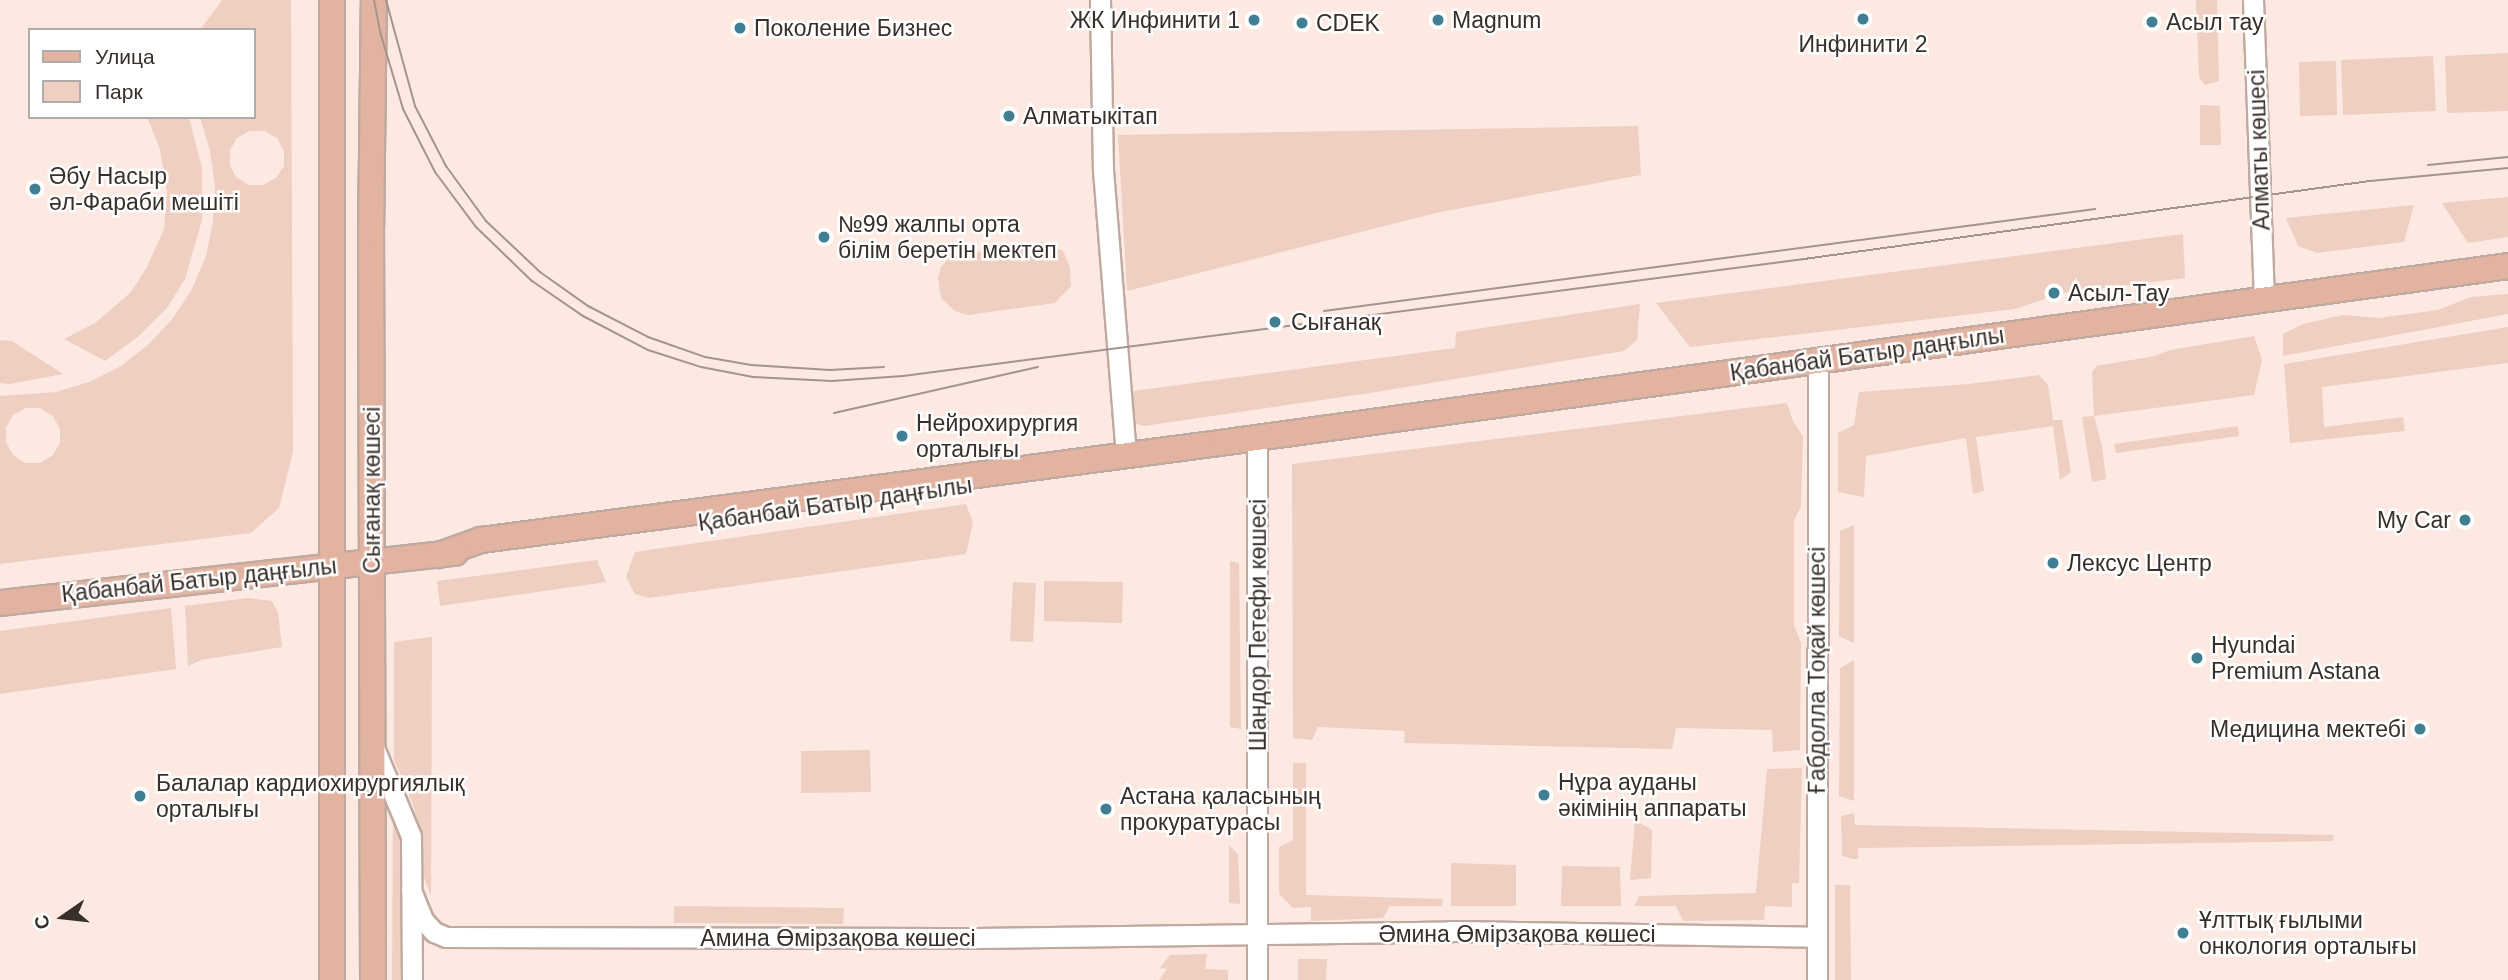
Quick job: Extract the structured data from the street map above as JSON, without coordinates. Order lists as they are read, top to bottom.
{
  "streets": {
    "main road": ["Қабанбай Батыр даңғылы", "Сығанақ көшесі"],
    "street": [
      "Алматы көшесі",
      "Шандор Петефи көшесі",
      "Ғабдолла Тоқай көшесі",
      "Әмина Өмірзақова көшесі",
      "Амина Өмірзақова көшесі"
    ]
  },
  "crossings": [
    ["Алматы көшесі", "Қабанбай Батыр даңғылы"],
    ["Қабанбай Батыр даңғылы", "Сығанақ көшесі"],
    ["Қабанбай Батыр даңғылы", "Шандор Петефи көшесі"],
    ["Қабанбай Батыр даңғылы", "Ғабдолла Тоқай көшесі"],
    ["Шандор Петефи көшесі", "Әмина Өмірзақова көшесі"],
    ["Ғабдолла Тоқай көшесі", "Әмина Өмірзақова көшесі"],
    ["Әмина Өмірзақова көшесі", "Амина Өмірзақова көшесі"]
  ],
  "places": [
    "Инфинити 2",
    "ЖК Инфинити 1",
    "Magnum",
    "Асыл тау",
    "CDEK",
    "Поколение Бизнес",
    "Алматыкітап",
    "Әбу Насыр әл-Фараби мешіті",
    "№99 жалпы орта білім беретін мектеп",
    "Асыл-Тау",
    "Сығанақ",
    "Нейрохирургия орталығы",
    "My Car",
    "Лексус Центр",
    "Hyundai Premium Astana",
    "Медицина мектебі",
    "Нұра ауданы әкімінің аппараты",
    "Балалар кардиохирургиялық орталығы",
    "Астана қаласының прокуратурасы",
    "Ұлттық ғылыми онкология орталығы"
  ],
  "legend": ["Улица", "Парк"],
  "north": "left"
}
